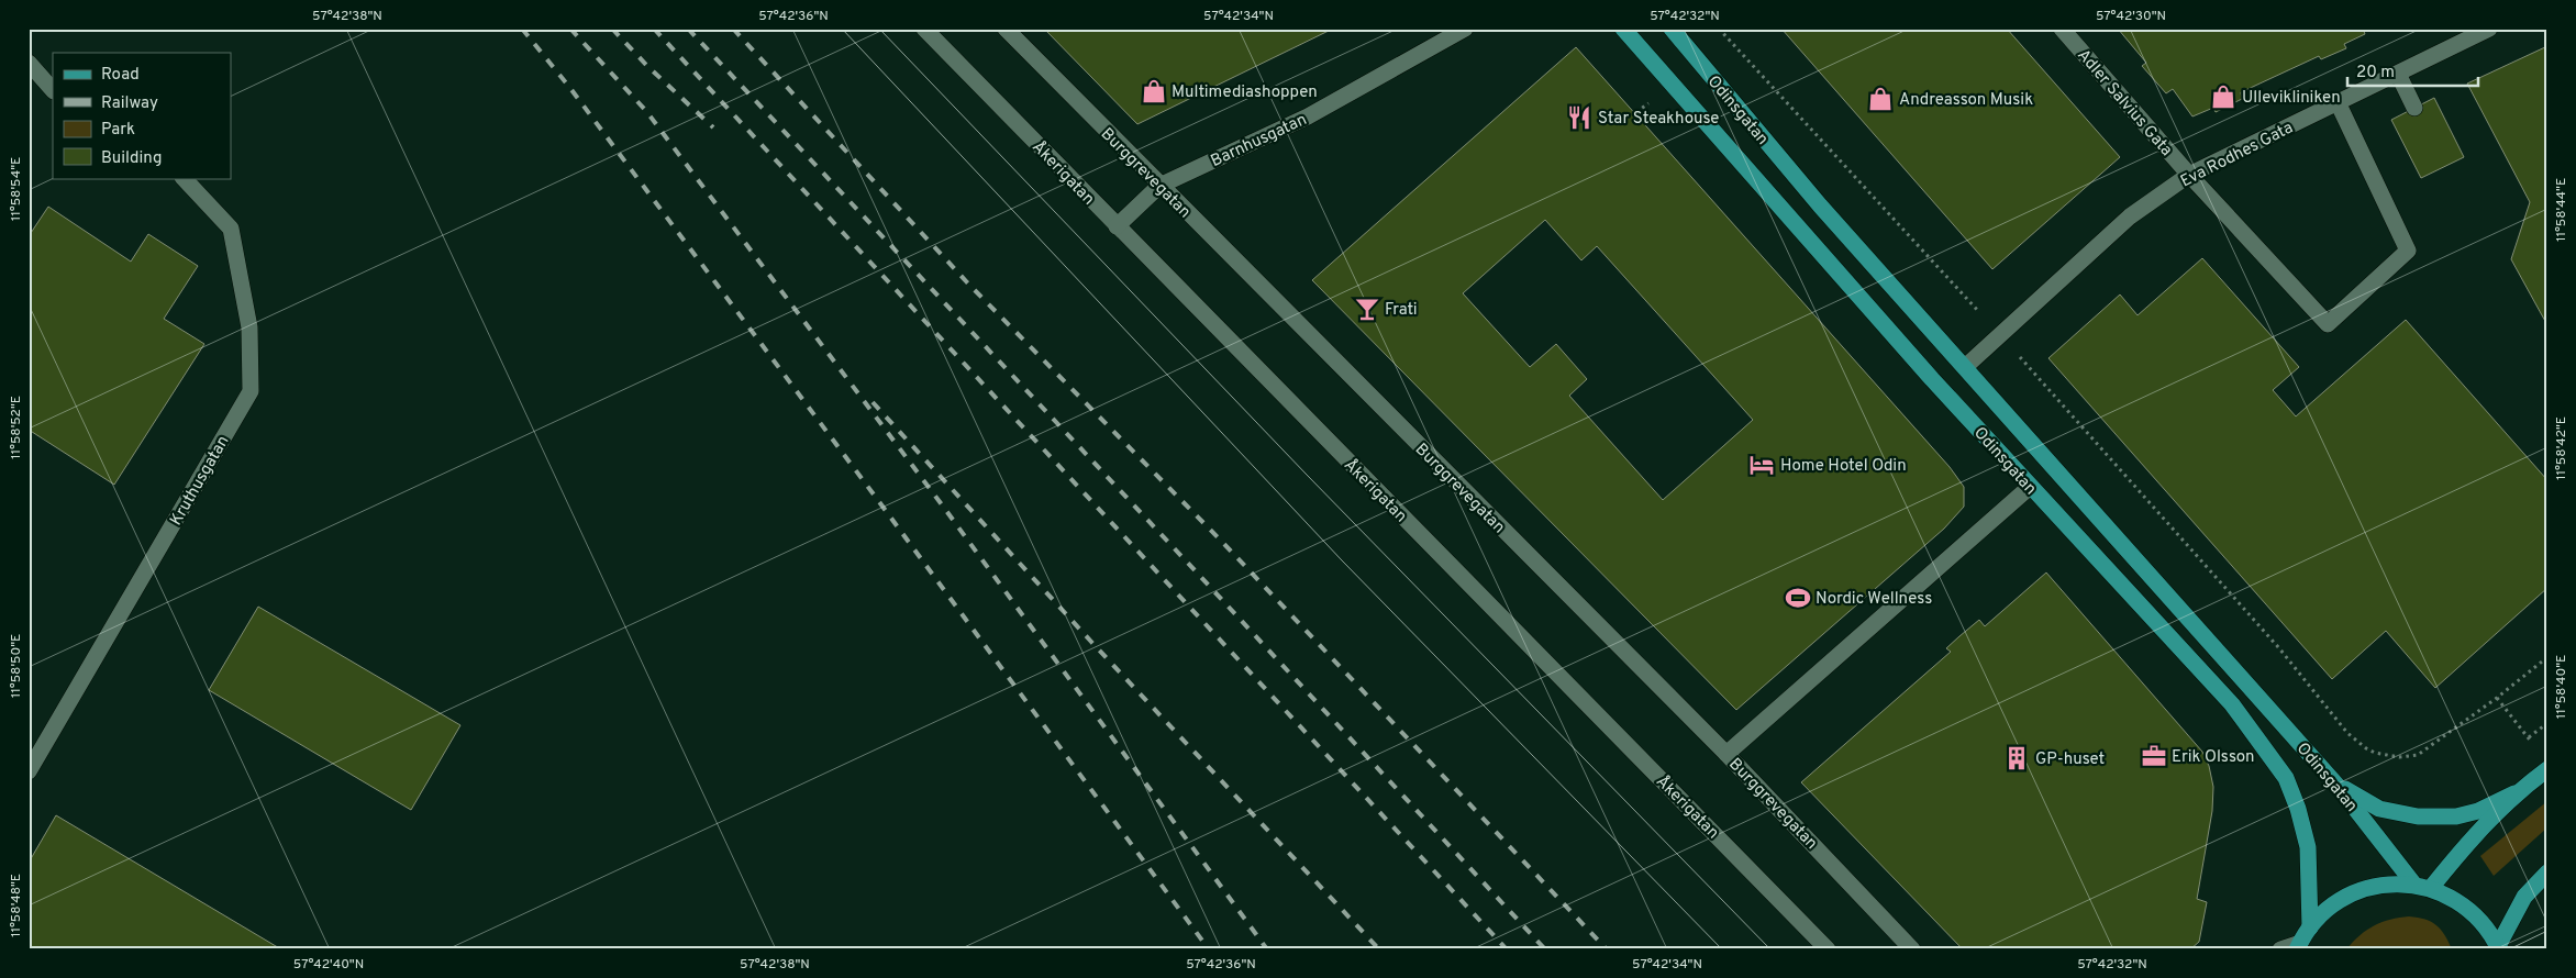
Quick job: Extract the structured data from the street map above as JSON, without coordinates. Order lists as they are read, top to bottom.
{
  "streets": {
    "main road": ["Odinsgatan"],
    "street": [
      "Adler Salvius Gata",
      "Barnhusgatan",
      "Eva Rodhes Gata",
      "Åkerigatan",
      "Burggrevegatan",
      "Kruthusgatan"
    ]
  },
  "crossings": [
    ["Adler Salvius Gata", "Eva Rodhes Gata"],
    ["Odinsgatan", "Eva Rodhes Gata"],
    ["Barnhusgatan", "Åkerigatan"],
    ["Barnhusgatan", "Burggrevegatan"]
  ],
  "places": {
    "shop": ["Multimediashoppen", "Ullevikliniken", "Andreasson Musik"],
    "restaurant": ["Star Steakhouse"],
    "bar": ["Frati"],
    "hotel": ["Home Hotel Odin"],
    "sports": ["Nordic Wellness"],
    "office": ["Erik Olsson"],
    "building": ["GP-huset"]
  },
  "legend": [
    "Road",
    "Railway",
    "Park",
    "Building"
  ],
  "scale_bar": "20 m",
  "coordinates": [
    "57°42'38\"N",
    "57°42'36\"N",
    "57°42'34\"N",
    "57°42'32\"N",
    "57°42'30\"N",
    "11°58'54\"E",
    "11°58'44\"E",
    "11°58'52\"E",
    "11°58'42\"E",
    "11°58'50\"E",
    "11°58'40\"E",
    "11°58'48\"E",
    "57°42'40\"N"
  ]
}
